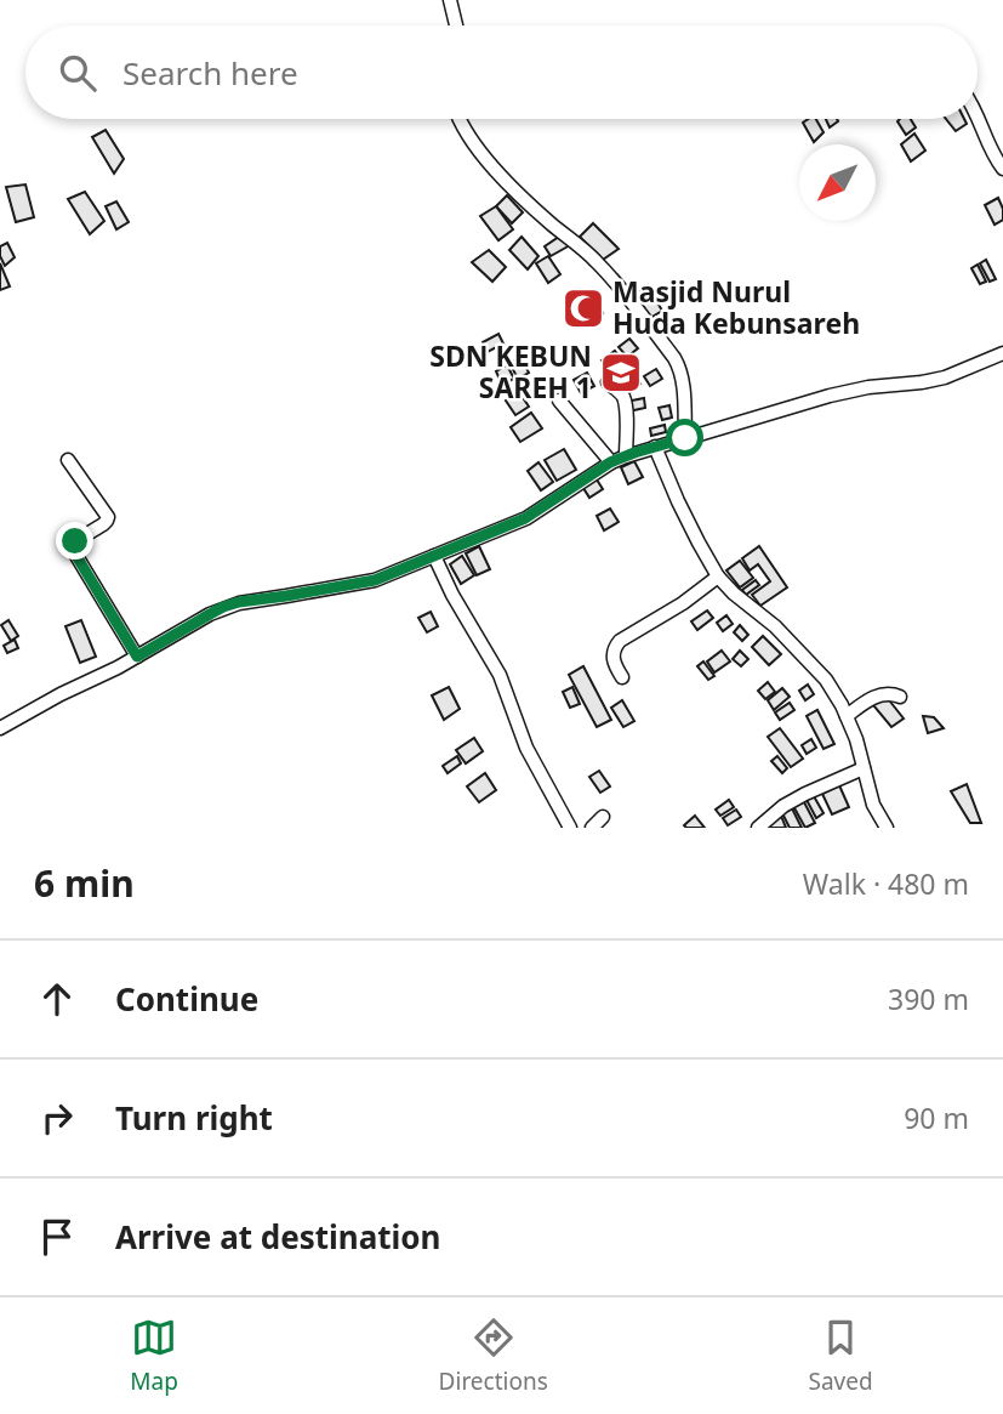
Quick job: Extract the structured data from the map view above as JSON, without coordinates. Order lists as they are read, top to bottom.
{
  "places": {
    "mosque": ["Masjid Nurul Huda Kebunsareh"],
    "school or university": ["SDN KEBUN SAREH 1"]
  },
  "north": "bottom left",
  "page": {
    "search": "Search here",
    "heading": ["6 min", "Walk · 480 m"],
    "list": [
      ["Continue", "390 m"],
      ["Turn right", "90 m"],
      "Arrive at destination"
    ],
    "nav": ["Map", "Directions", "Saved"]
  }
}
